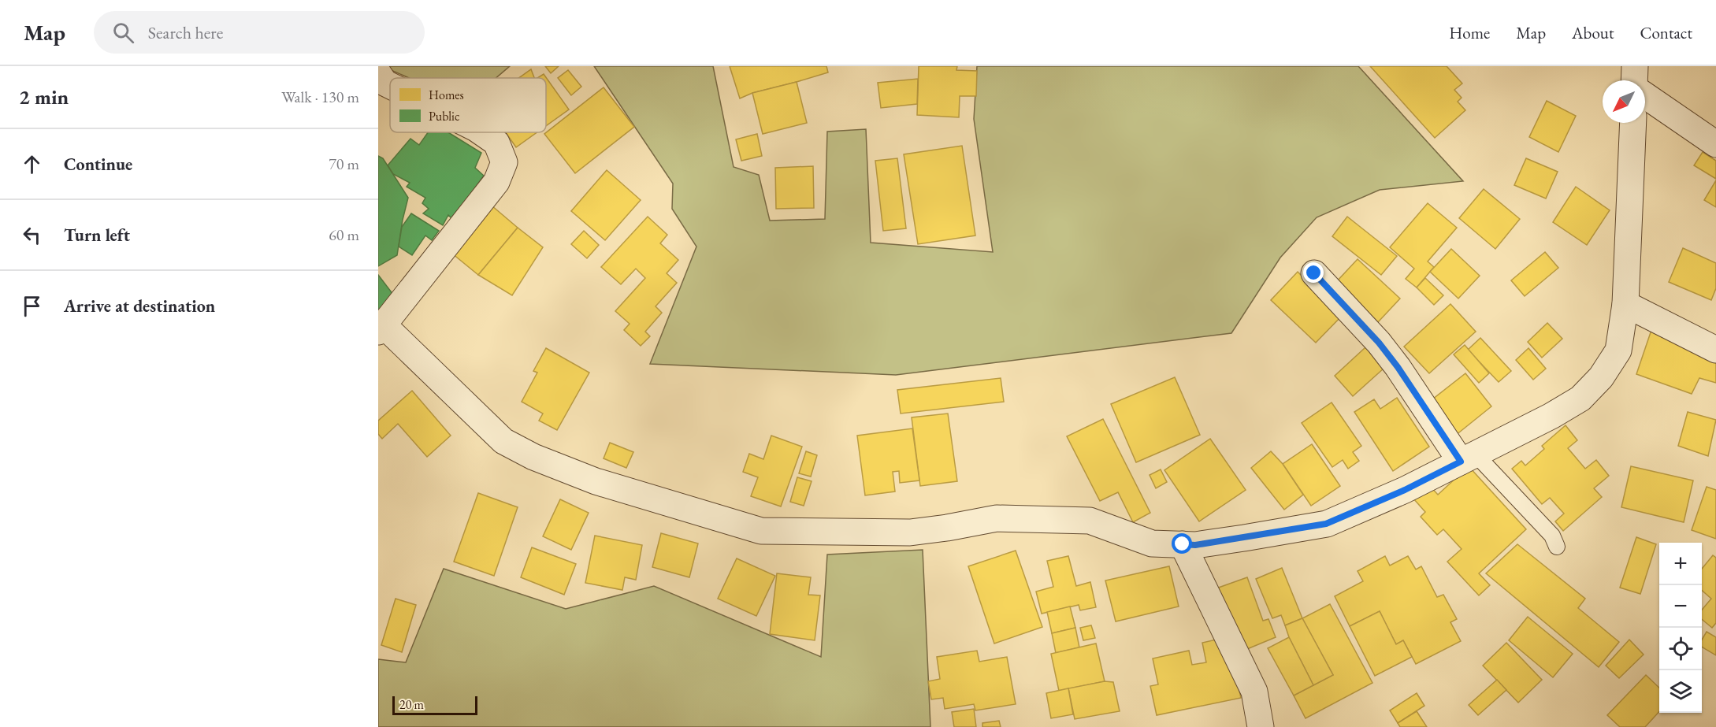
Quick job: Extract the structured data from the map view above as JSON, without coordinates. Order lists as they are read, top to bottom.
{
  "legend": ["Homes", "Public"],
  "scale_bar": "20 m",
  "north": "bottom left",
  "page": {
    "header": "Map",
    "search": "Search here",
    "nav": [
      "Home",
      "Map",
      "About",
      "Contact"
    ],
    "heading": ["2 min", "Walk · 130 m"],
    "list": [
      ["Continue", "70 m"],
      ["Turn left", "60 m"],
      "Arrive at destination"
    ],
    "map_buttons": ["+", "−"],
    "scale": "20 m"
  }
}
